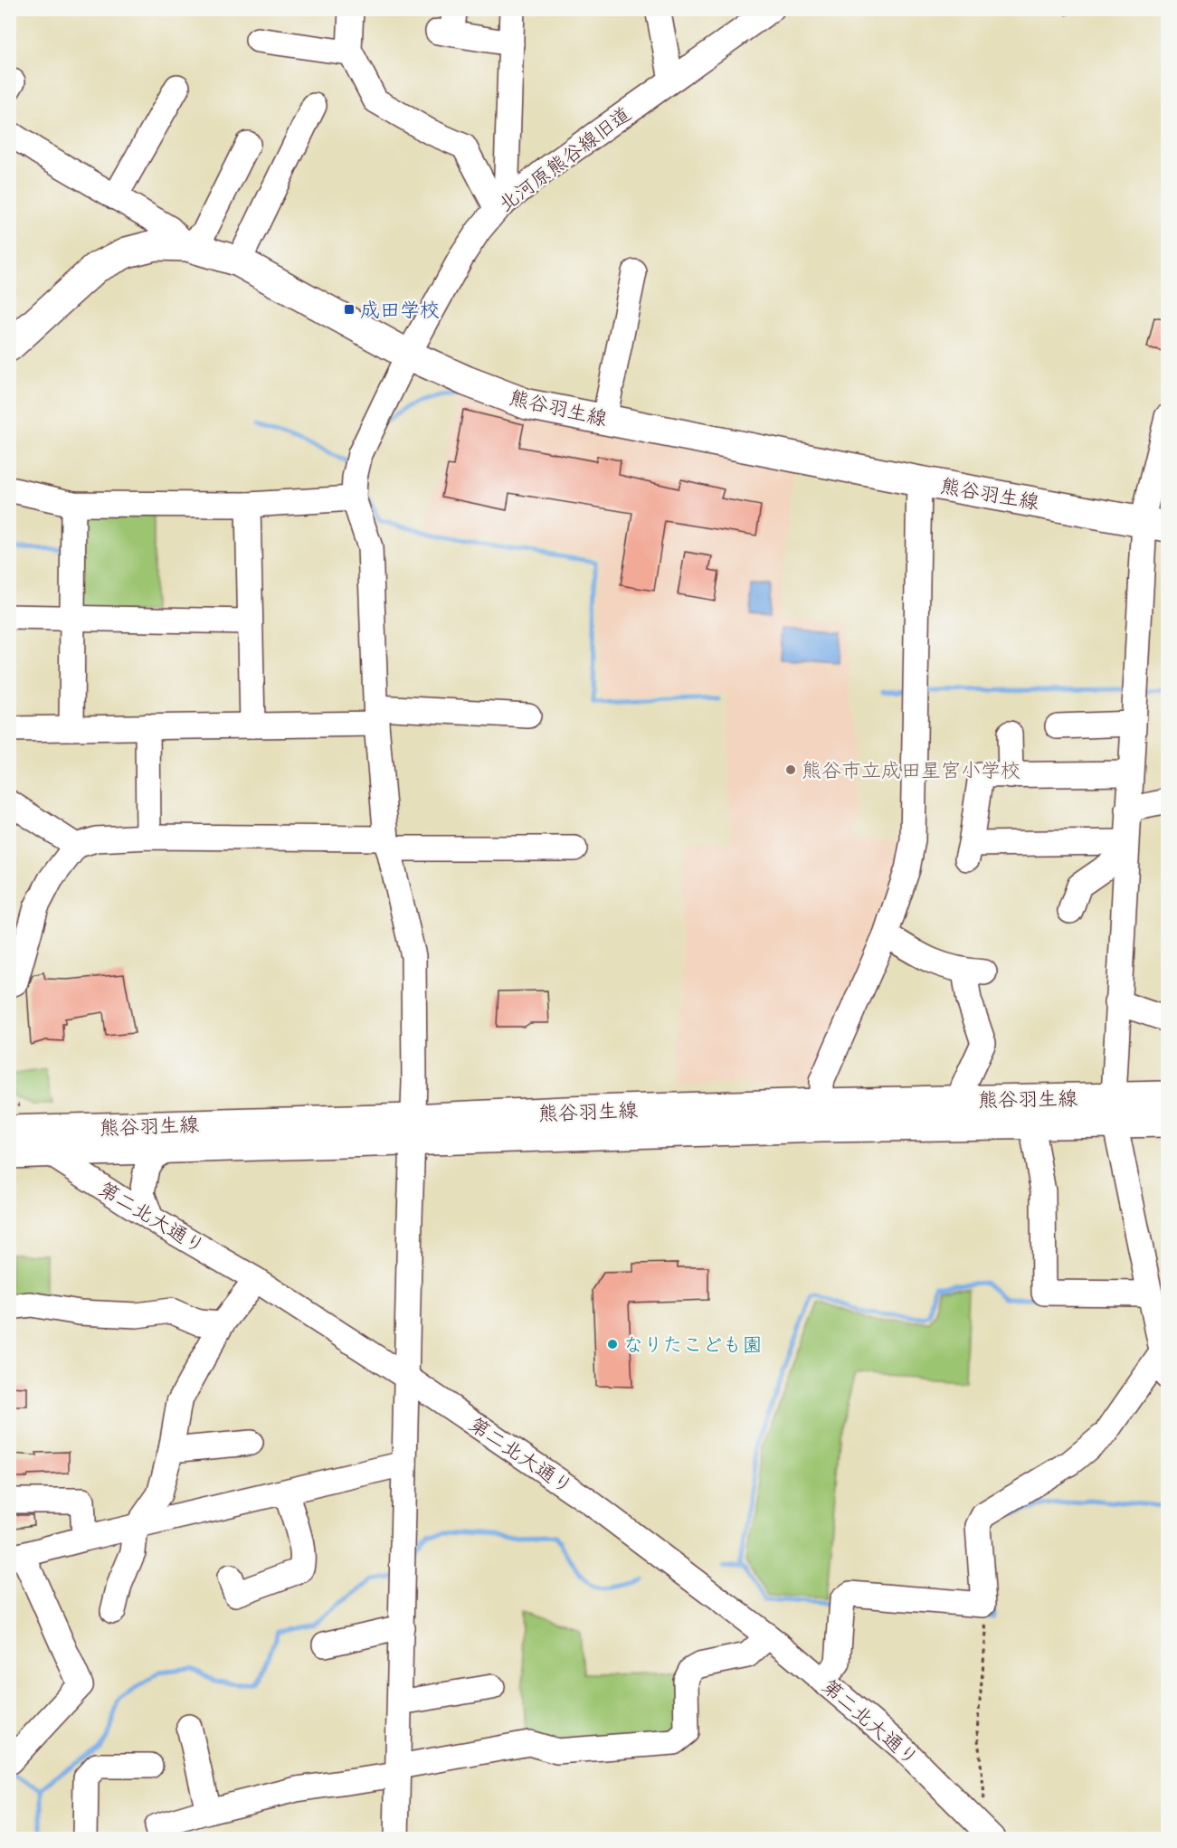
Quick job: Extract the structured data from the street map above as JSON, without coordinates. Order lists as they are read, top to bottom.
{
  "streets": {
    "main road": ["熊谷羽生線"],
    "street": ["北河原熊谷線旧道", "第二北大通り"]
  },
  "crossings": [
    ["北河原熊谷線旧道", "熊谷羽生線"],
    ["熊谷羽生線", "第二北大通り"]
  ],
  "places": {
    "transit": ["成田学校"],
    "other": ["熊谷市立成田星宮小学校", "なりたこども園"]
  }
}
